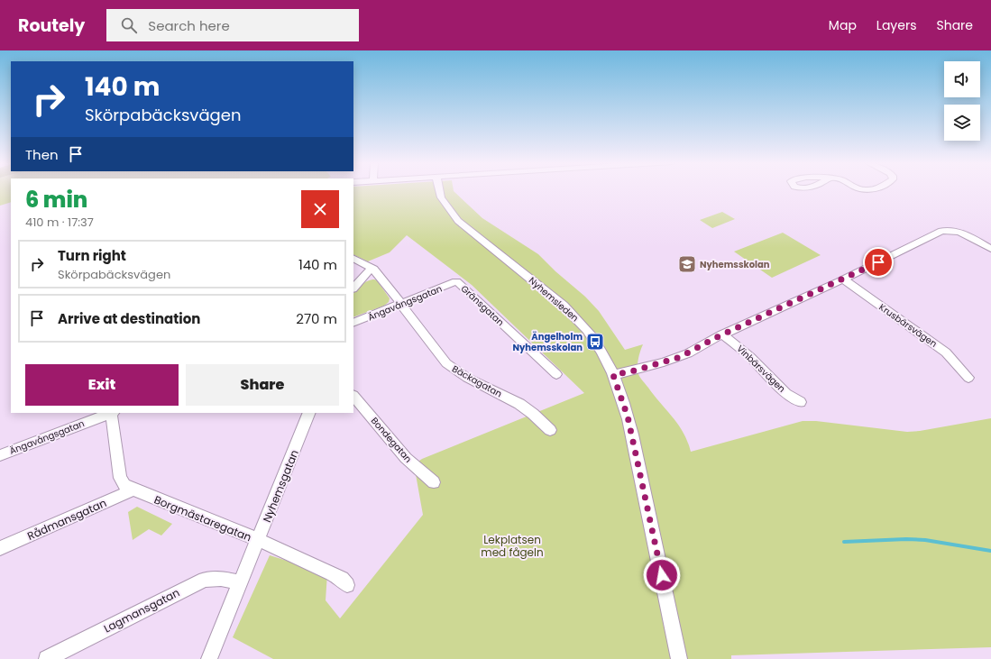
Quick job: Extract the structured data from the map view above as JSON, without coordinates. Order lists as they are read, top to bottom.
{
  "streets": {
    "street": [
      "Nyhemsleden",
      "Ängavångsgatan",
      "Gränsgatan",
      "Krusbärsvägen",
      "Vinbärsvägen",
      "Bäckagatan",
      "Bondegatan",
      "Nyhemsgatan",
      "Borgmästaregatan",
      "Rådmansgatan",
      "Lagmansgatan"
    ]
  },
  "crossings": [
    ["Ängavångsgatan", "Gränsgatan"],
    ["Ängavångsgatan", "Bäckagatan"],
    ["Nyhemsgatan", "Borgmästaregatan"],
    ["Nyhemsgatan", "Lagmansgatan"],
    ["Borgmästaregatan", "Rådmansgatan"]
  ],
  "parks": ["Lekplatsen med fågeln"],
  "places": {
    "school or university": ["Nyhemsskolan"],
    "bus stop": ["Ängelholm Nyhemsskolan"]
  },
  "page": {
    "header": "Routely",
    "search": "Search here",
    "nav": ["Map", "Layers", "Share"],
    "turn": ["140 m", "Skörpabäcksvägen"],
    "then": "Then",
    "heading": ["6 min", "410 m · 17:37"],
    "list": [
      {
        "name": "Turn right",
        "note": "Skörpabäcksvägen",
        "value": "140 m"
      },
      {
        "name": "Arrive at destination",
        "value": "270 m"
      }
    ],
    "buttons": ["Exit", "Share"]
  }
}
